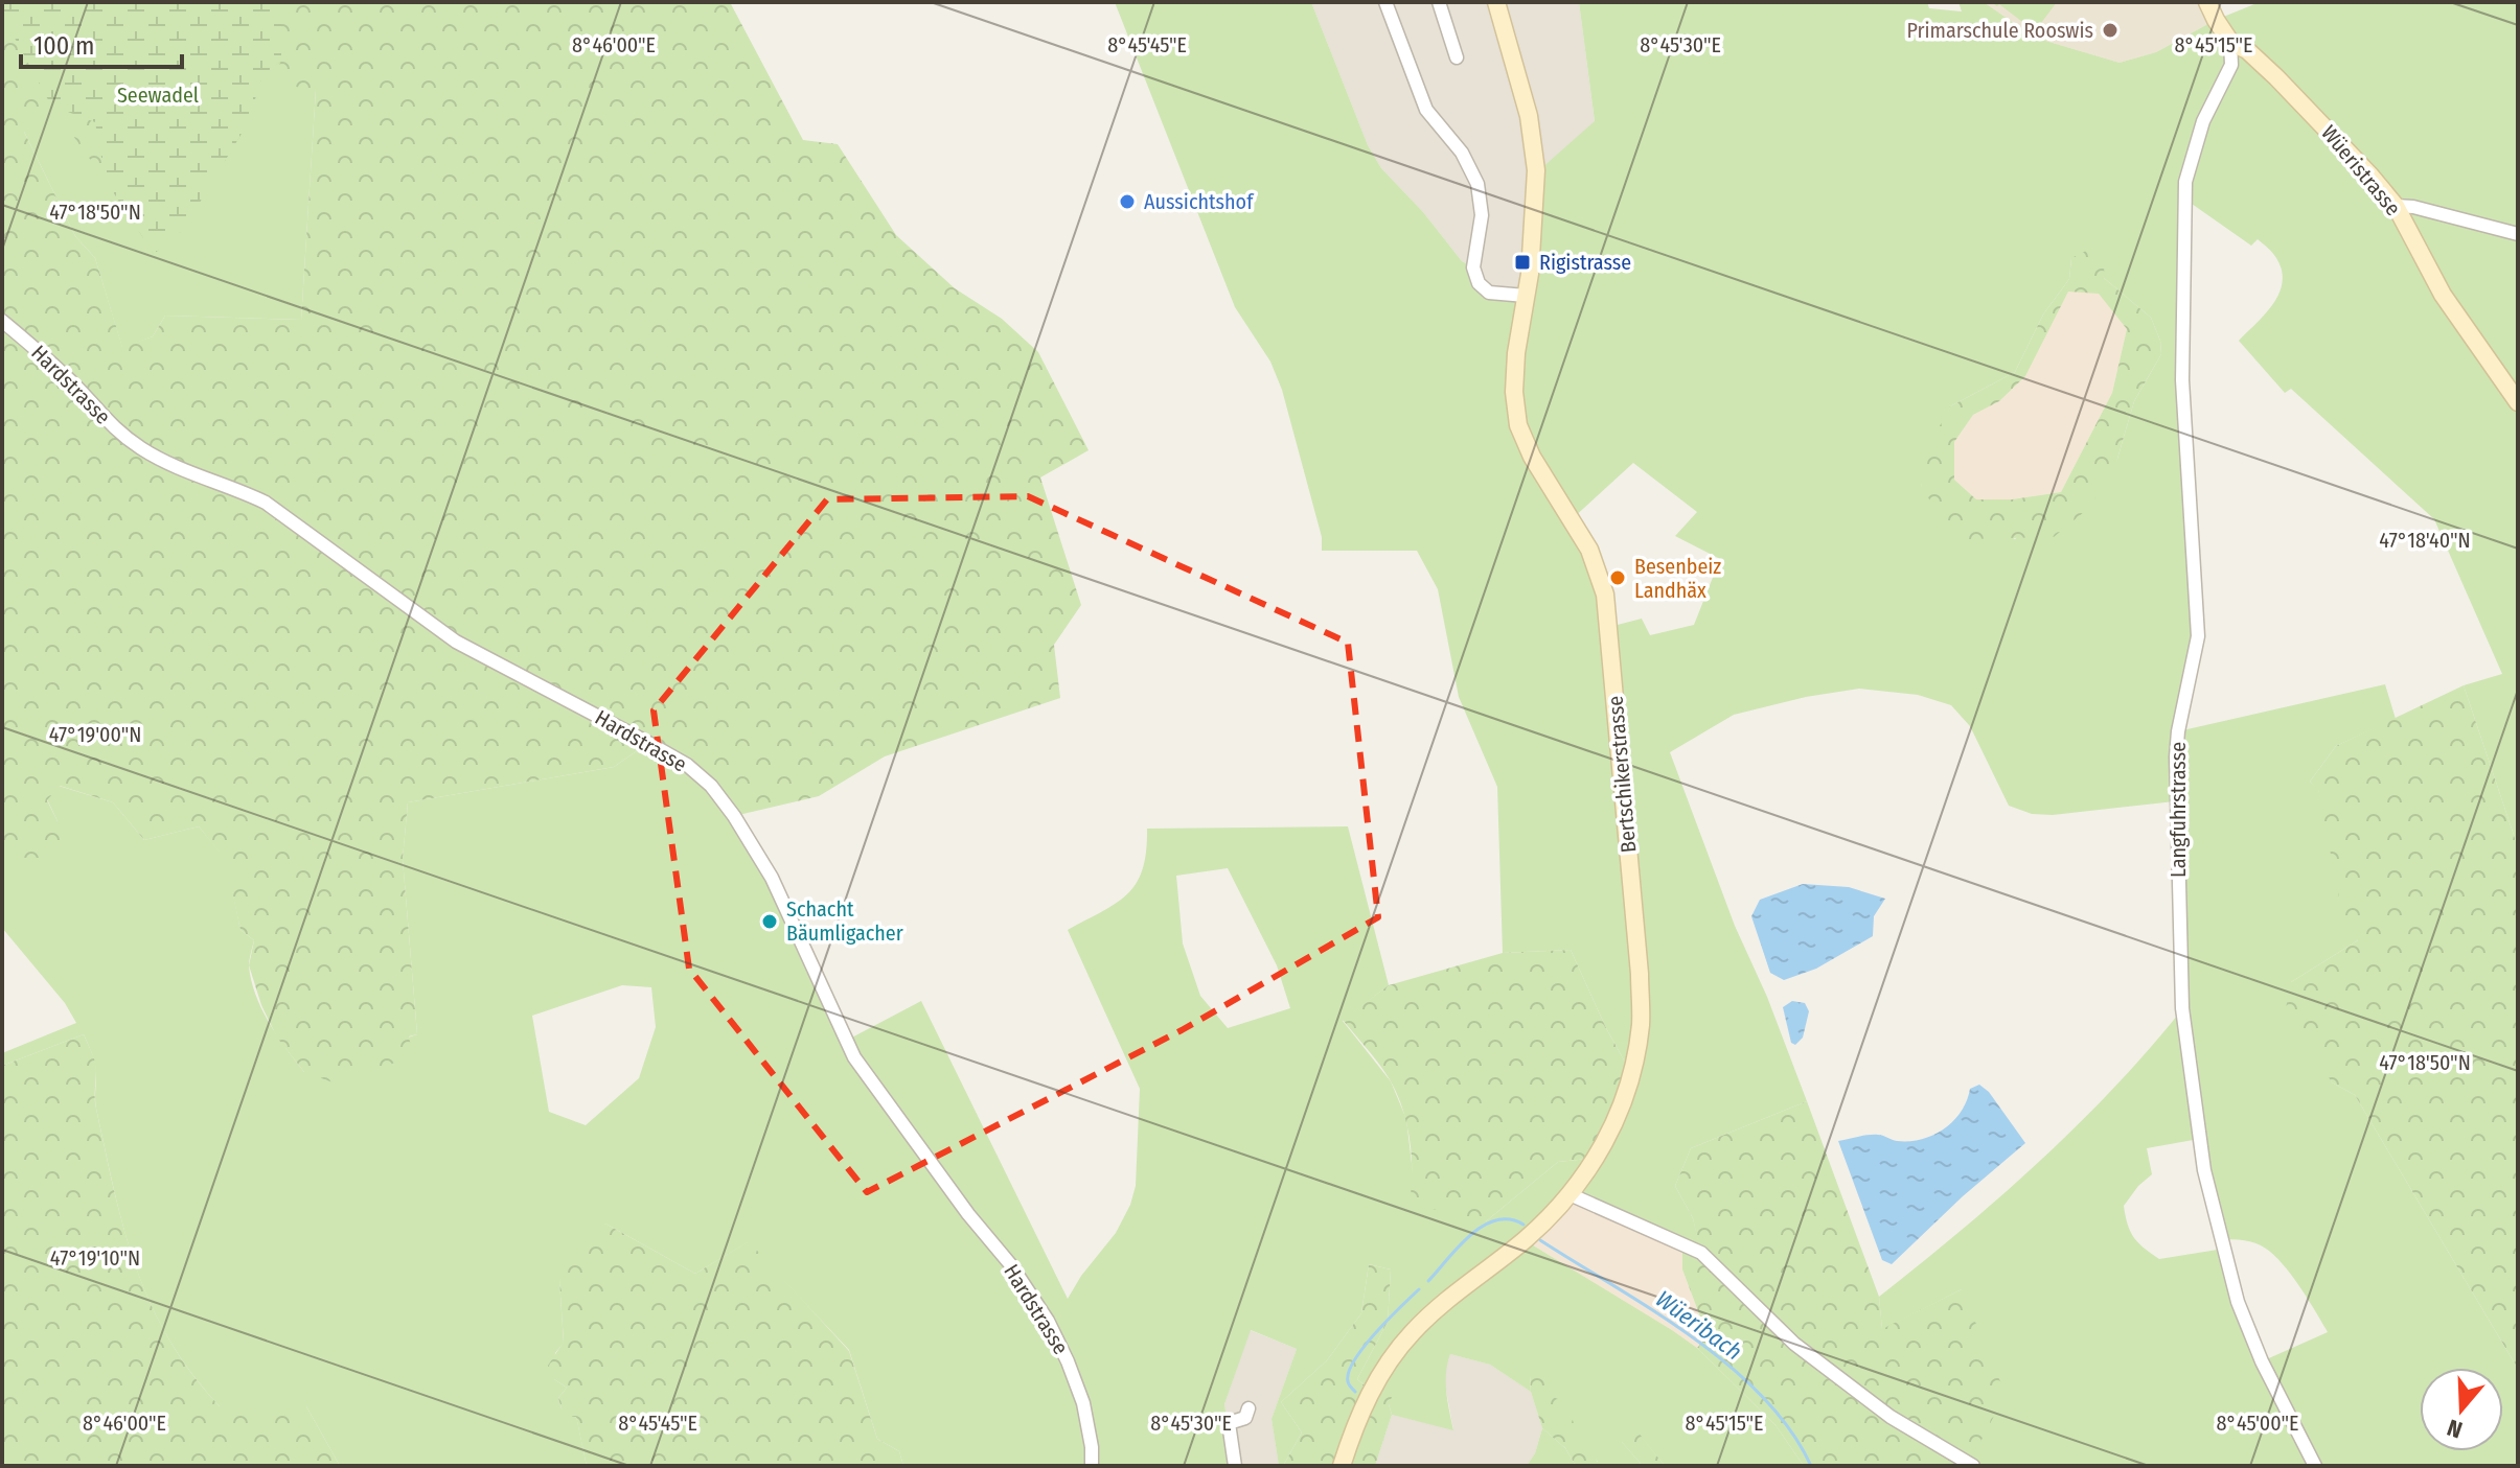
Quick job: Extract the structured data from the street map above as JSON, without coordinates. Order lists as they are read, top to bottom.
{
  "streets": {
    "street": [
      "Wüeristrasse",
      "Hardstrasse",
      "Bertschikerstrasse",
      "Langfuhrstrasse"
    ]
  },
  "crossings": [
    ["Wüeristrasse", "Langfuhrstrasse"]
  ],
  "water": ["Wüeribach"],
  "parks": ["Seewadel"],
  "places": {
    "other": [
      "Primarschule Rooswis",
      "Aussichtshof",
      "Besenbeiz Landhäx",
      "Schacht Bäumligacher"
    ],
    "transit": ["Rigistrasse"]
  },
  "scale_bar": "100 m",
  "north": "bottom",
  "coordinates": [
    "8°46'00\"E",
    "8°45'45\"E",
    "8°45'30\"E",
    "8°45'15\"E",
    "47°18'50\"N",
    "47°18'40\"N",
    "47°19'00\"N",
    "47°19'10\"N",
    "8°45'00\"E"
  ]
}
